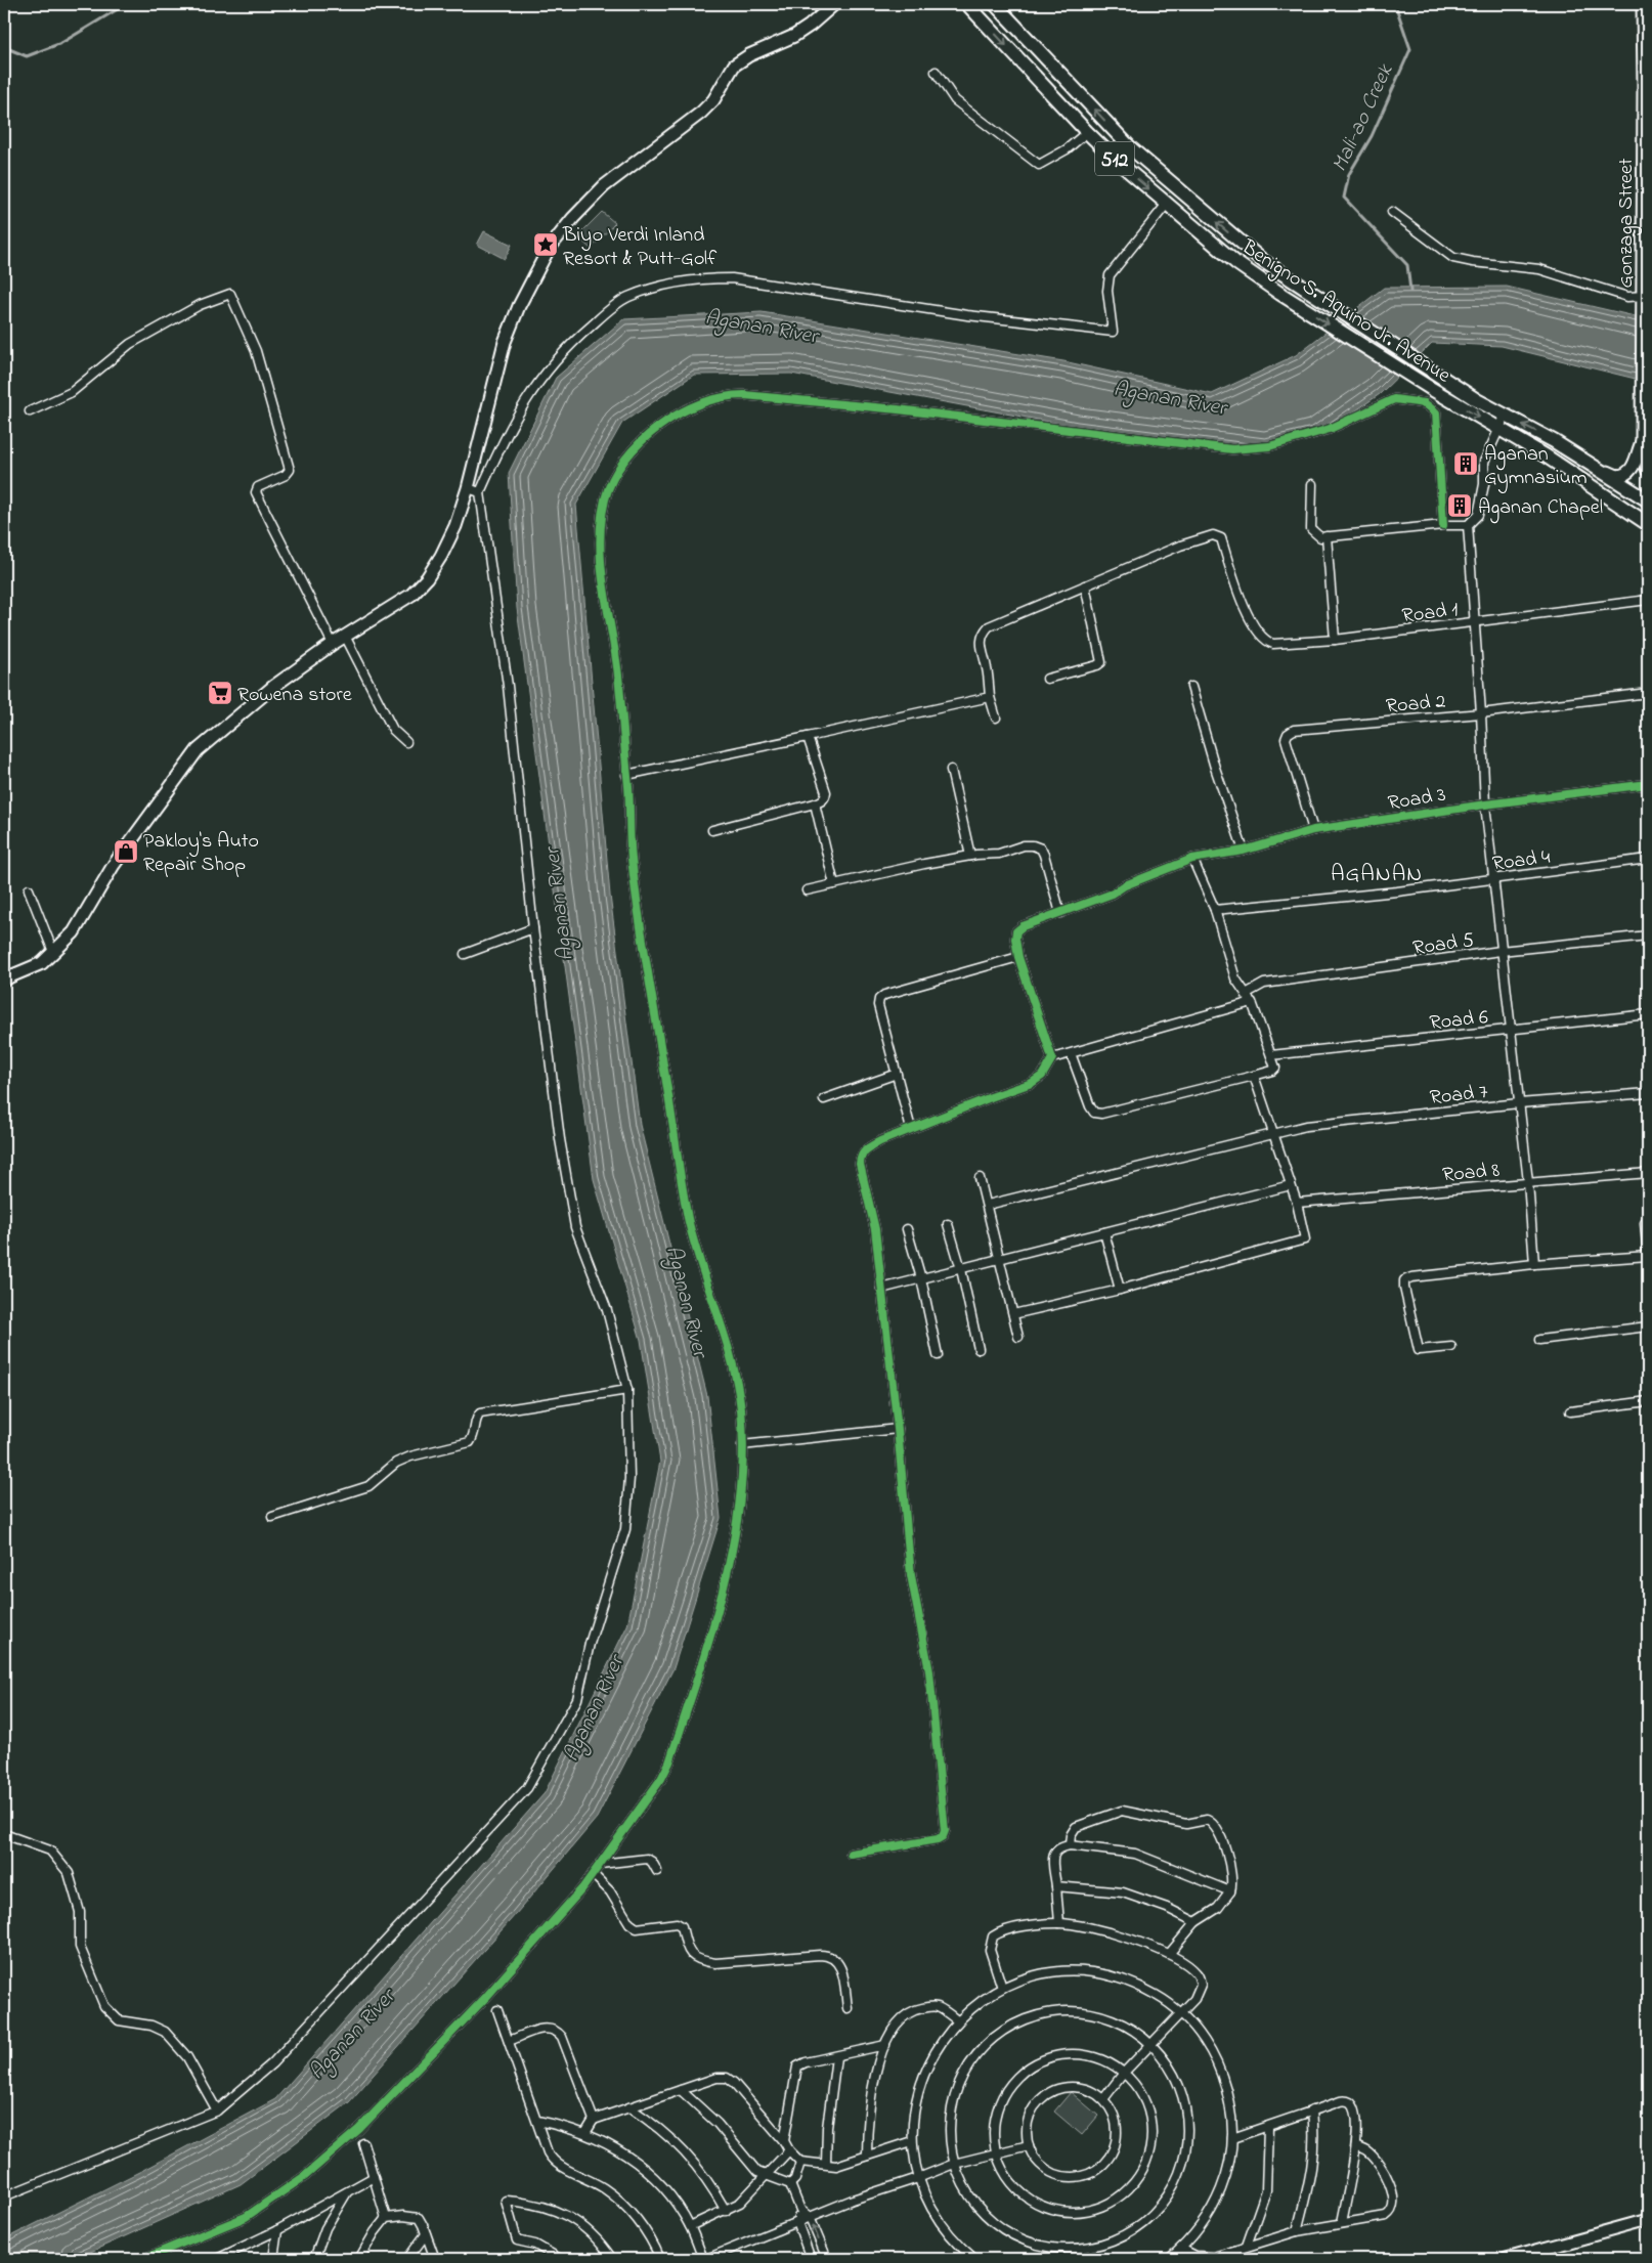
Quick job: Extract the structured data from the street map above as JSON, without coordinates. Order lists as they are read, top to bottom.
{
  "streets": {
    "main road": ["512", "Benigno S. Aquino Jr. Avenue"],
    "street": [
      "Gonzaga Street",
      "Road 1",
      "Road 2",
      "Road 3",
      "Road 4",
      "Road 5",
      "Road 6",
      "Road 7",
      "Road 8"
    ]
  },
  "crossings": [
    ["Gonzaga Street", "Benigno S. Aquino Jr. Avenue"],
    ["Road 2", "Road 3"]
  ],
  "districts": ["AGANAN"],
  "water": ["Mali-ao Creek", "Aganan River"],
  "places": {
    "place": ["Biyo Verdi Inland Resort & Putt-Golf"],
    "building": ["Aganan Gymnasium", "Aganan Chapel"],
    "supermarket": ["Rowena store"],
    "shop": ["Pakloy's Auto Repair Shop"]
  }
}
